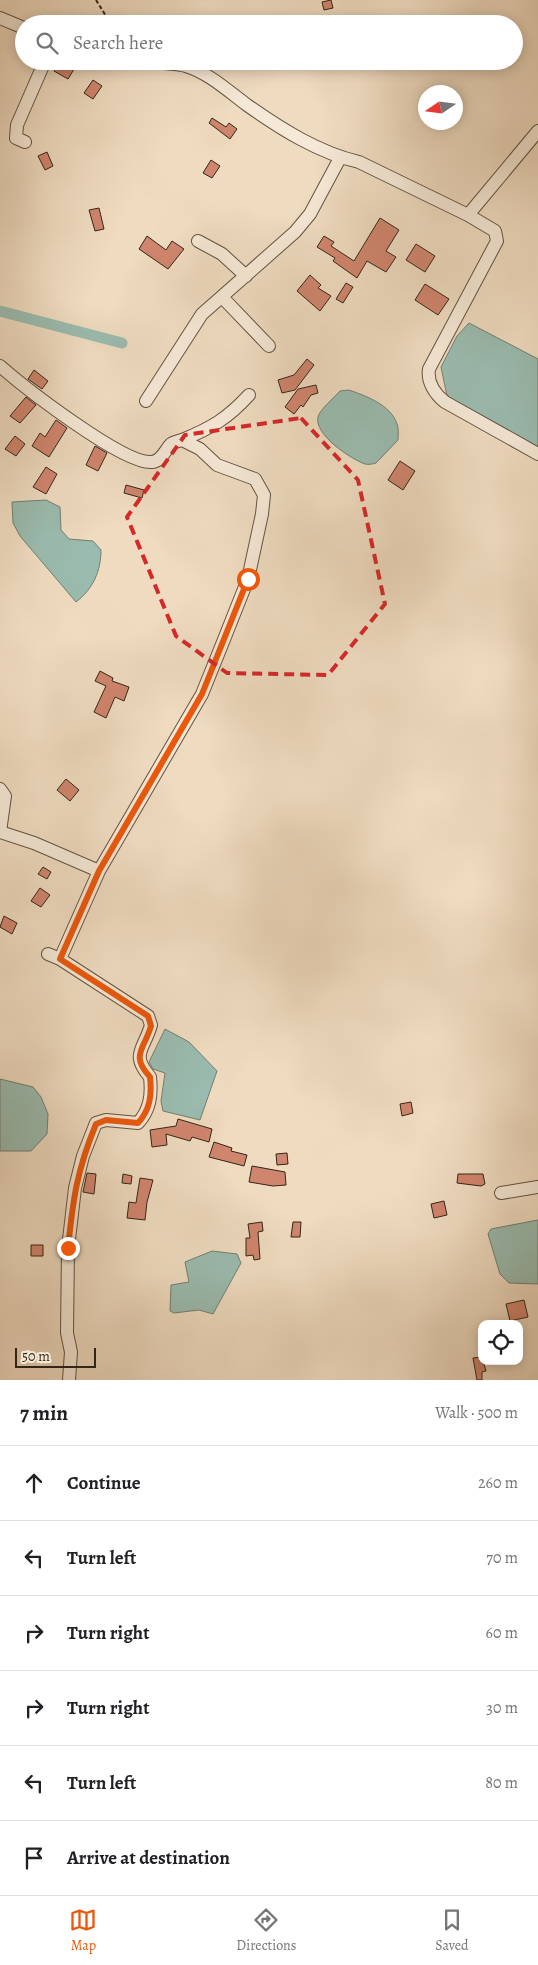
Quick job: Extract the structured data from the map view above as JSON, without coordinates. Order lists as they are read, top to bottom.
{
  "scale_bar": "50 m",
  "north": "left",
  "page": {
    "search": "Search here",
    "scale": "50 m",
    "heading": ["7 min", "Walk · 500 m"],
    "list": [
      ["Continue", "260 m"],
      ["Turn left", "70 m"],
      ["Turn right", "60 m"],
      ["Turn right", "30 m"],
      ["Turn left", "80 m"],
      "Arrive at destination"
    ],
    "nav": ["Map", "Directions", "Saved"]
  }
}
